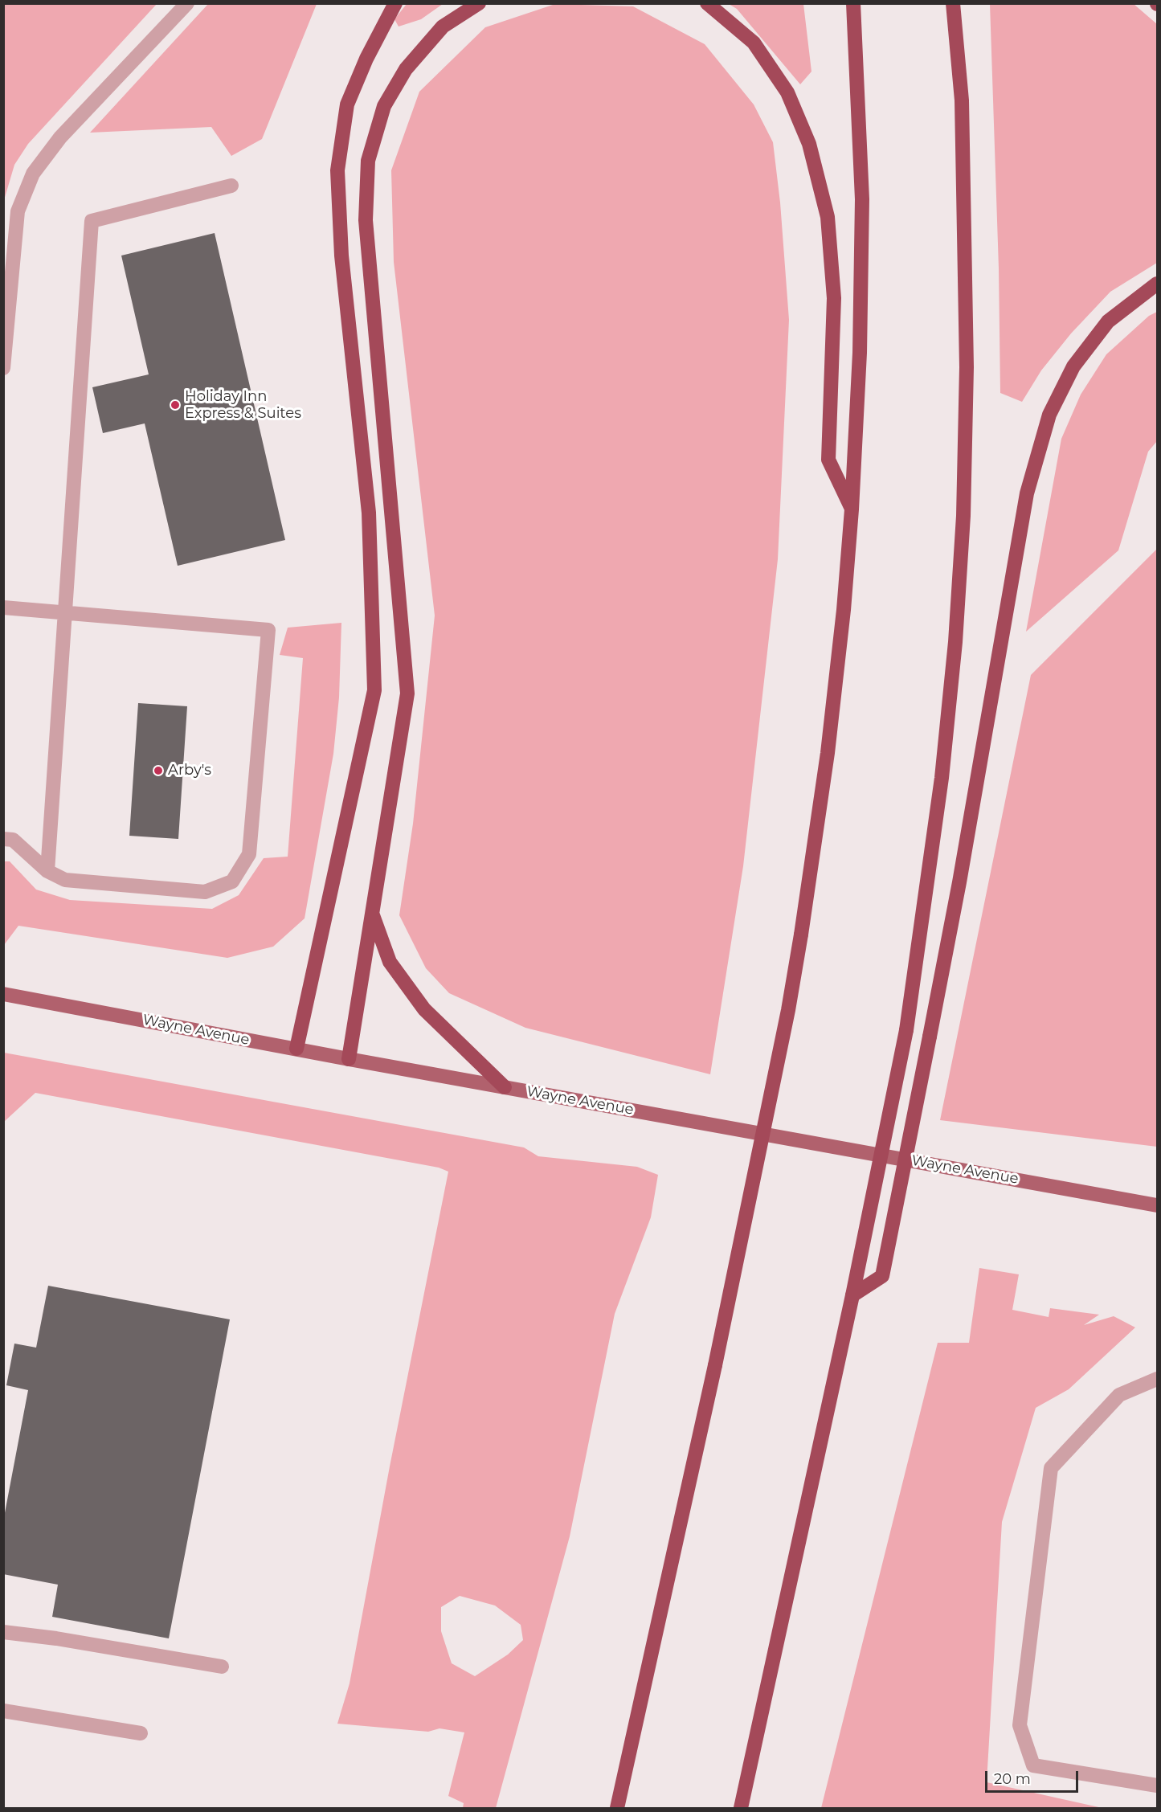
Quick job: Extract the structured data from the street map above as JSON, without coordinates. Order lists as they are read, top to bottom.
{
  "streets": {
    "main road": ["Wayne Avenue"]
  },
  "places": ["Holiday Inn Express & Suites", "Arby's"],
  "scale_bar": "20 m"
}
